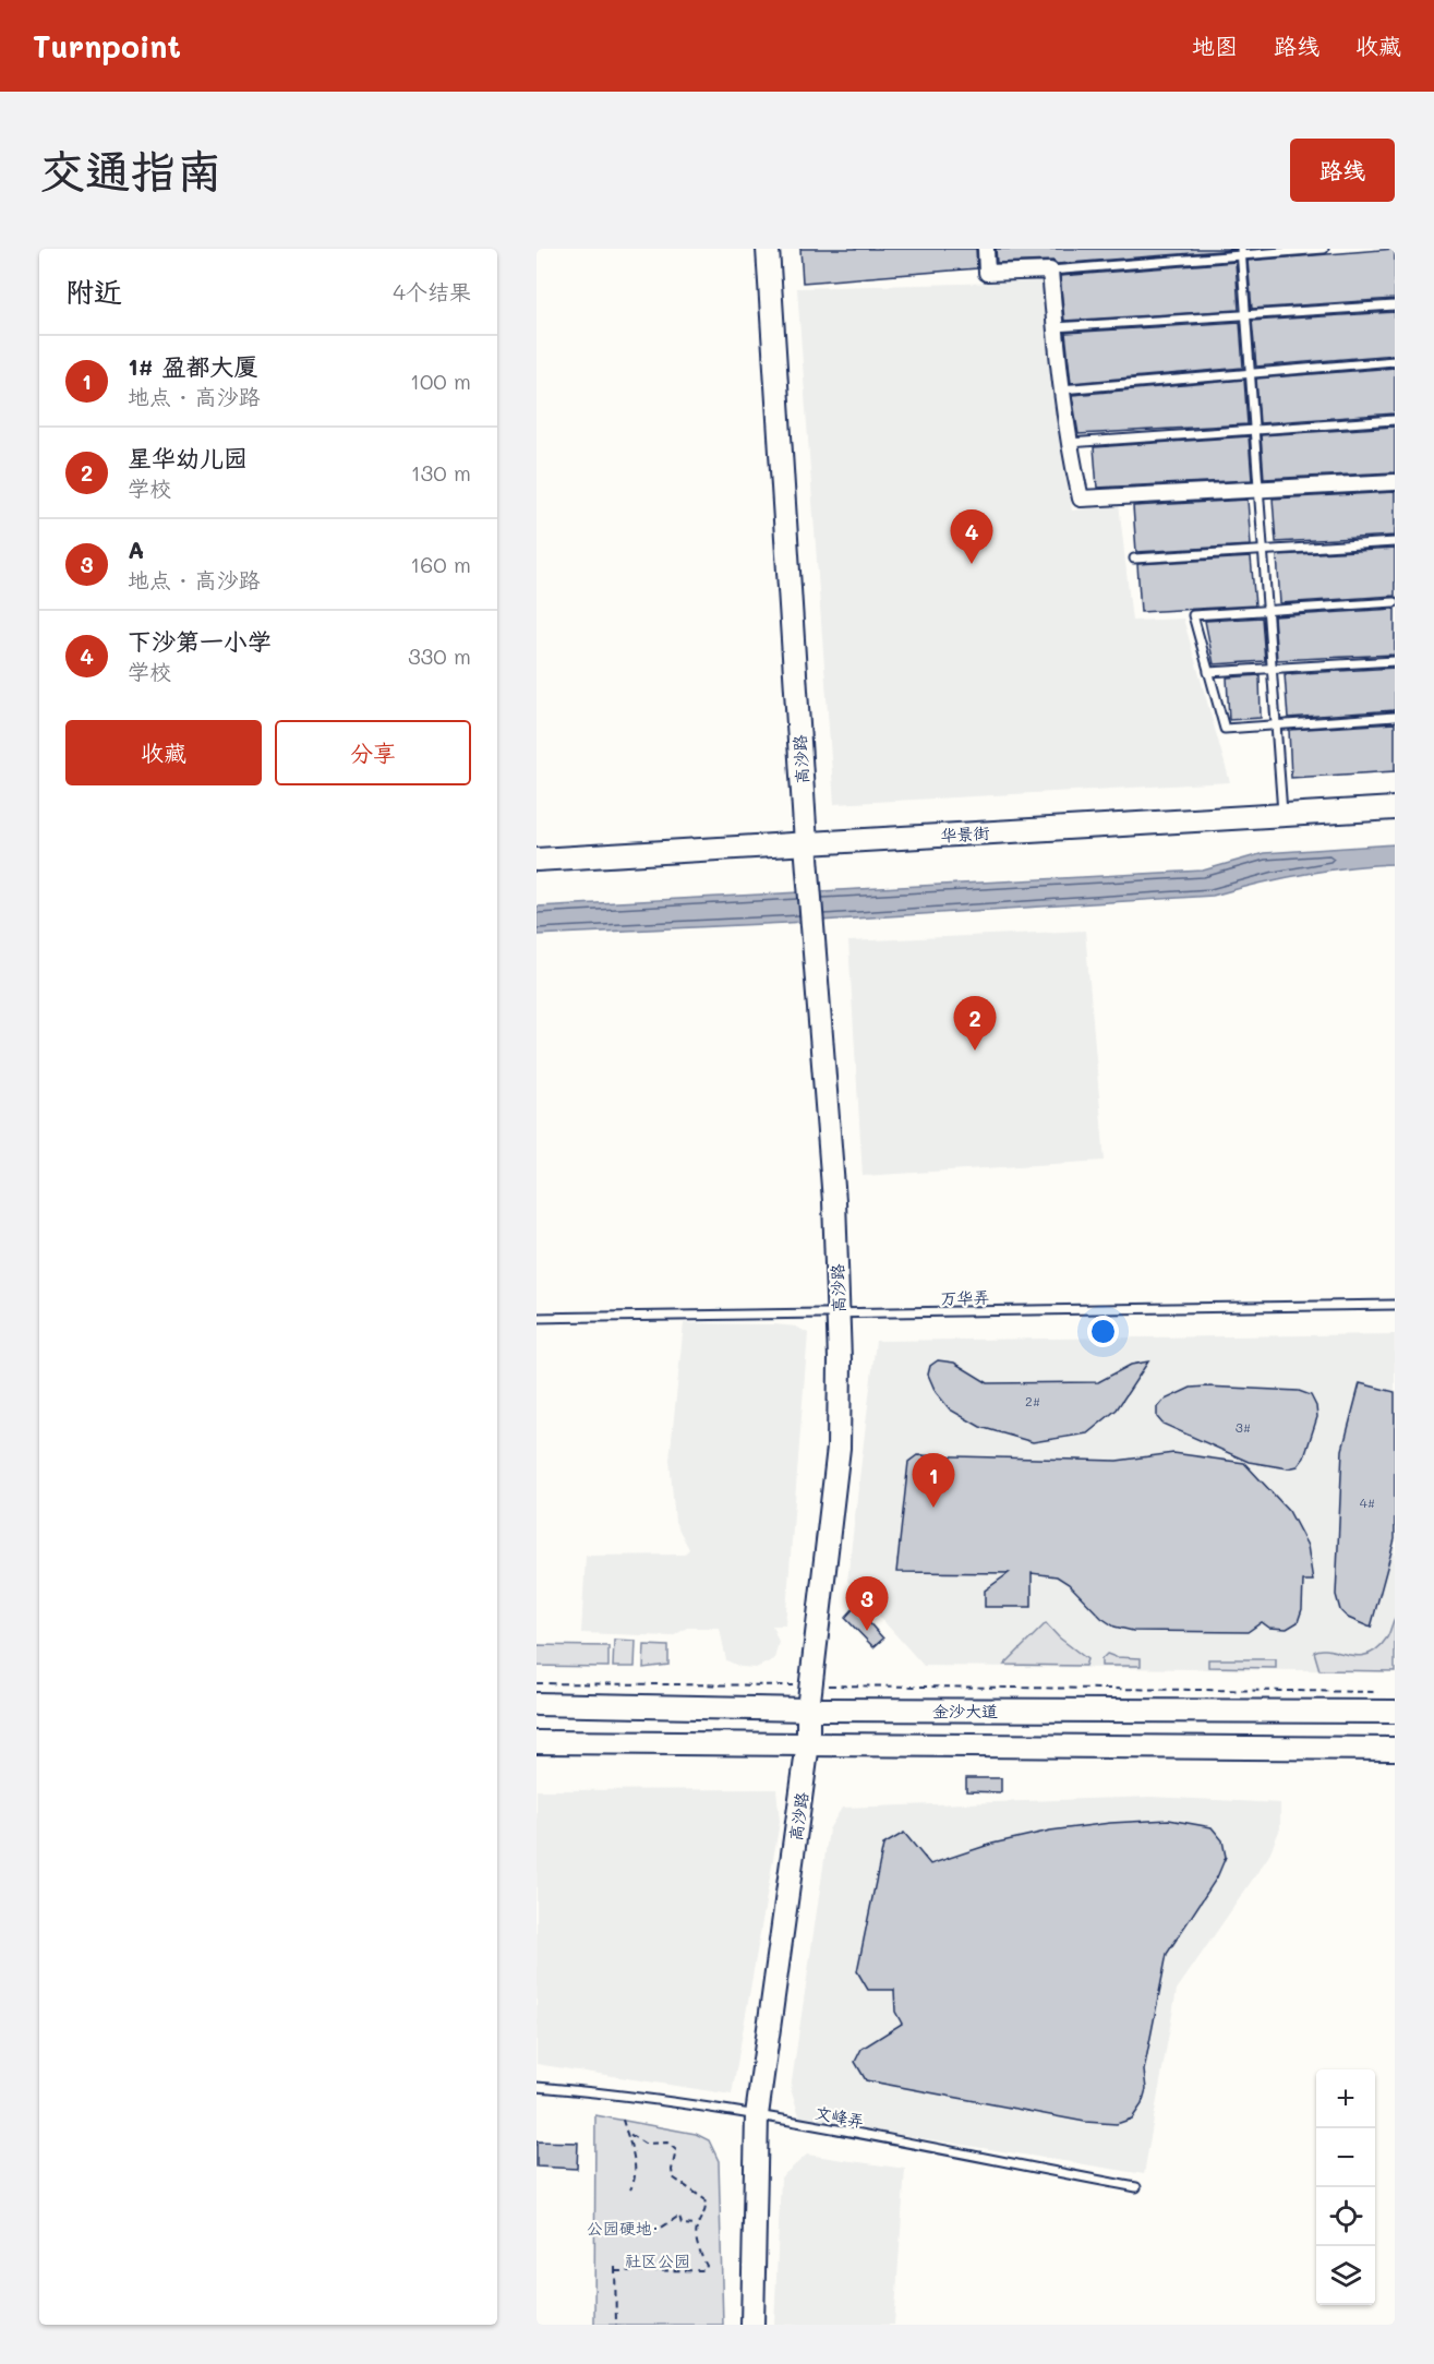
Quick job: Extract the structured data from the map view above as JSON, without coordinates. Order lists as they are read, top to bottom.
{
  "streets": {
    "street": ["高沙路", "华景街", "金沙大道"],
    "lane": ["万华弄", "文峰弄"]
  },
  "crossings": [
    ["高沙路", "华景街"],
    ["高沙路", "万华弄"],
    ["高沙路", "金沙大道"],
    ["高沙路", "文峰弄"]
  ],
  "parks": ["公园硬地·", "社区公园"],
  "house_numbers": ["2#", "3#", "4#"],
  "page": {
    "header": "Turnpoint",
    "nav": ["地图", "路线", "收藏"],
    "buttons": [
      "路线",
      ["收藏", "分享"]
    ],
    "title": "交通指南",
    "heading": ["附近", "4个结果"],
    "list": [
      {
        "mark": "1",
        "name": "1# 盈都大厦",
        "note": "地点 · 高沙路",
        "value": "100 m"
      },
      {
        "mark": "2",
        "name": "星华幼儿园",
        "note": "学校",
        "value": "130 m"
      },
      {
        "mark": "3",
        "name": "A",
        "note": "地点 · 高沙路",
        "value": "160 m"
      },
      {
        "mark": "4",
        "name": "下沙第一小学",
        "note": "学校",
        "value": "330 m"
      }
    ],
    "pins": [
      "4",
      "2",
      "1",
      "3"
    ],
    "map_buttons": ["+", "−"]
  }
}
